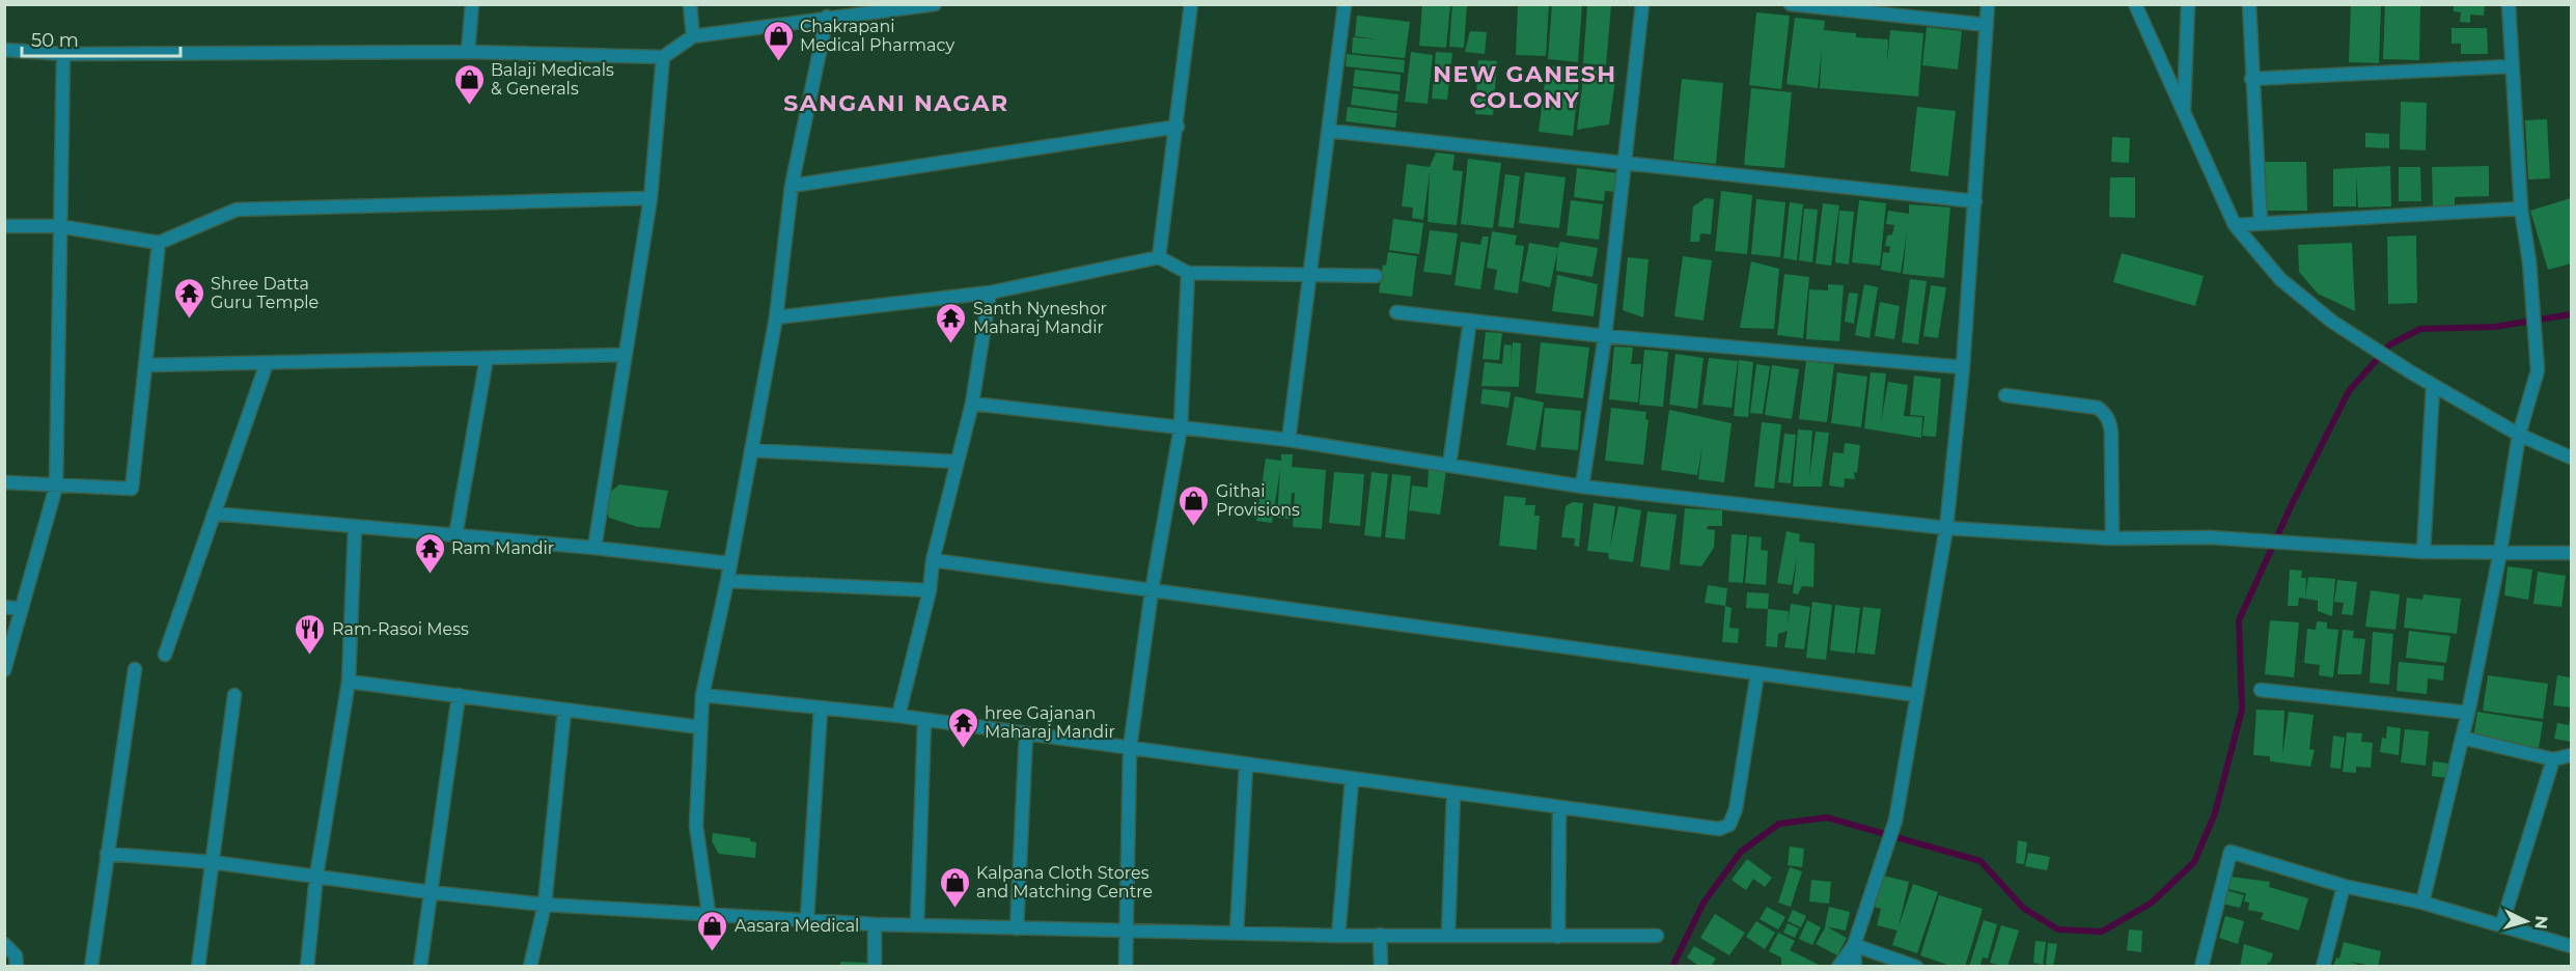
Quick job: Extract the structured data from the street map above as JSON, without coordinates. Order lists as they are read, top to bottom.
{
  "districts": ["NEW GANESH COLONY", "SANGANI NAGAR"],
  "places": {
    "shop": [
      "Chakrapani Medical Pharmacy",
      "Balaji Medicals & Generals",
      "Githai Provisions",
      "Kalpana Cloth Stores and Matching Centre",
      "Aasara Medical"
    ],
    "temple": [
      "Shree Datta Guru Temple",
      "Santh Nyneshor Maharaj Mandir",
      "Ram Mandir",
      "hree Gajanan Maharaj Mandir"
    ],
    "restaurant": ["Ram-Rasoi Mess"]
  },
  "scale_bar": "50 m",
  "north": "right"
}
